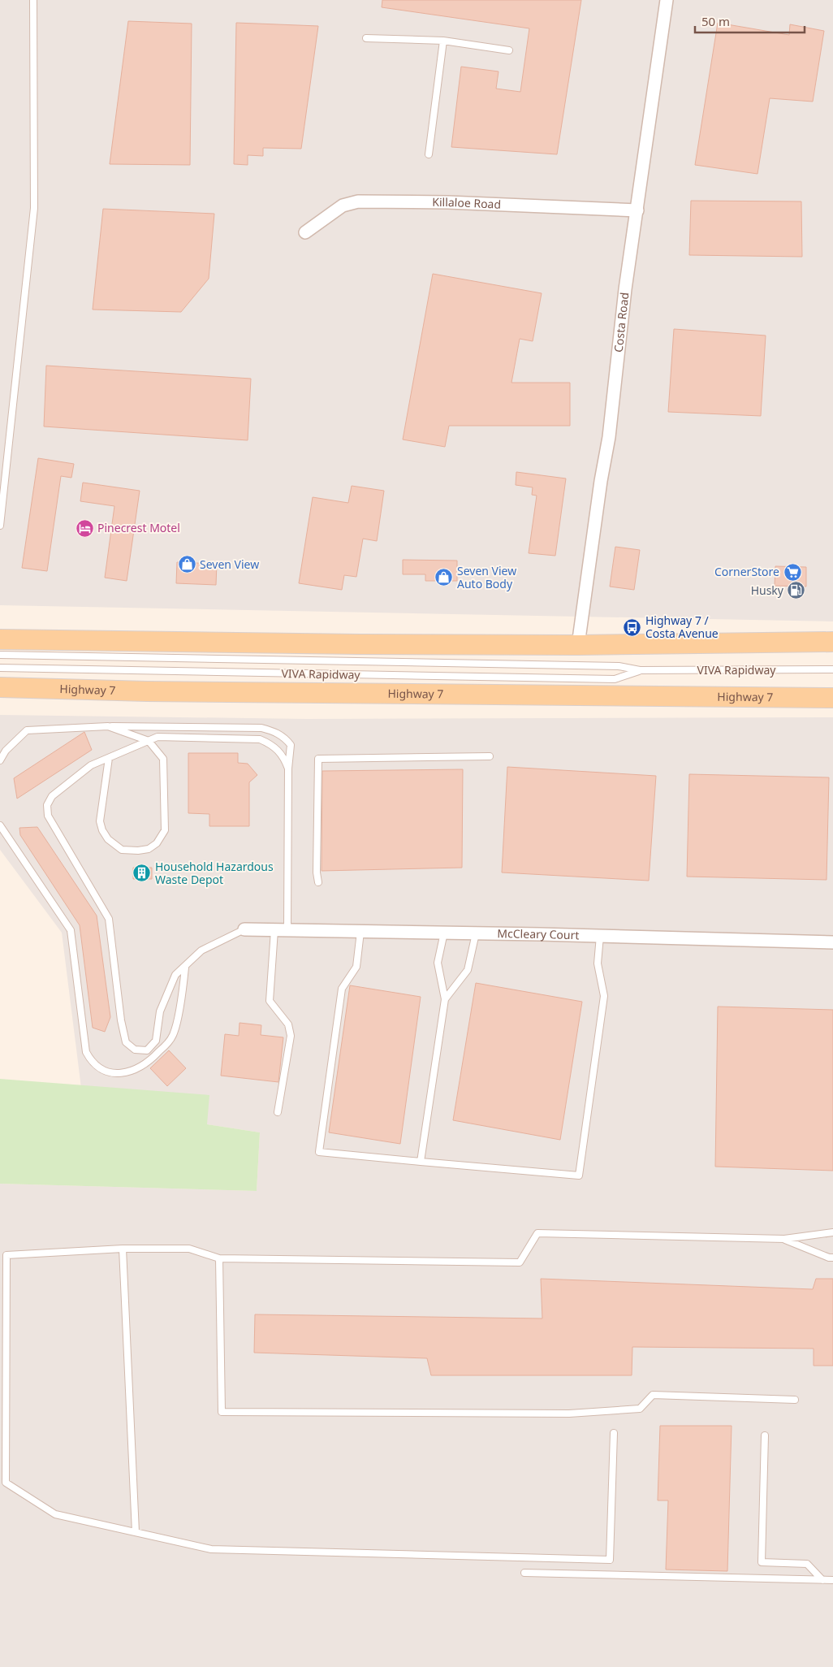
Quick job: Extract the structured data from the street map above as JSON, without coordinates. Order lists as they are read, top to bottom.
{
  "streets": {
    "main road": ["Highway 7"],
    "street": ["Killaloe Road", "Costa Road", "McCleary Court"],
    "lane": ["VIVA Rapidway"]
  },
  "crossings": [
    ["Killaloe Road", "Costa Road"]
  ],
  "places": {
    "hotel": ["Pinecrest Motel"],
    "shop": ["Seven View", "Seven View Auto Body"],
    "supermarket": ["CornerStore"],
    "fuel station": ["Husky"],
    "bus stop": ["Highway 7 / Costa Avenue"],
    "building": ["Household Hazardous Waste Depot"]
  },
  "scale_bar": "50 m"
}
